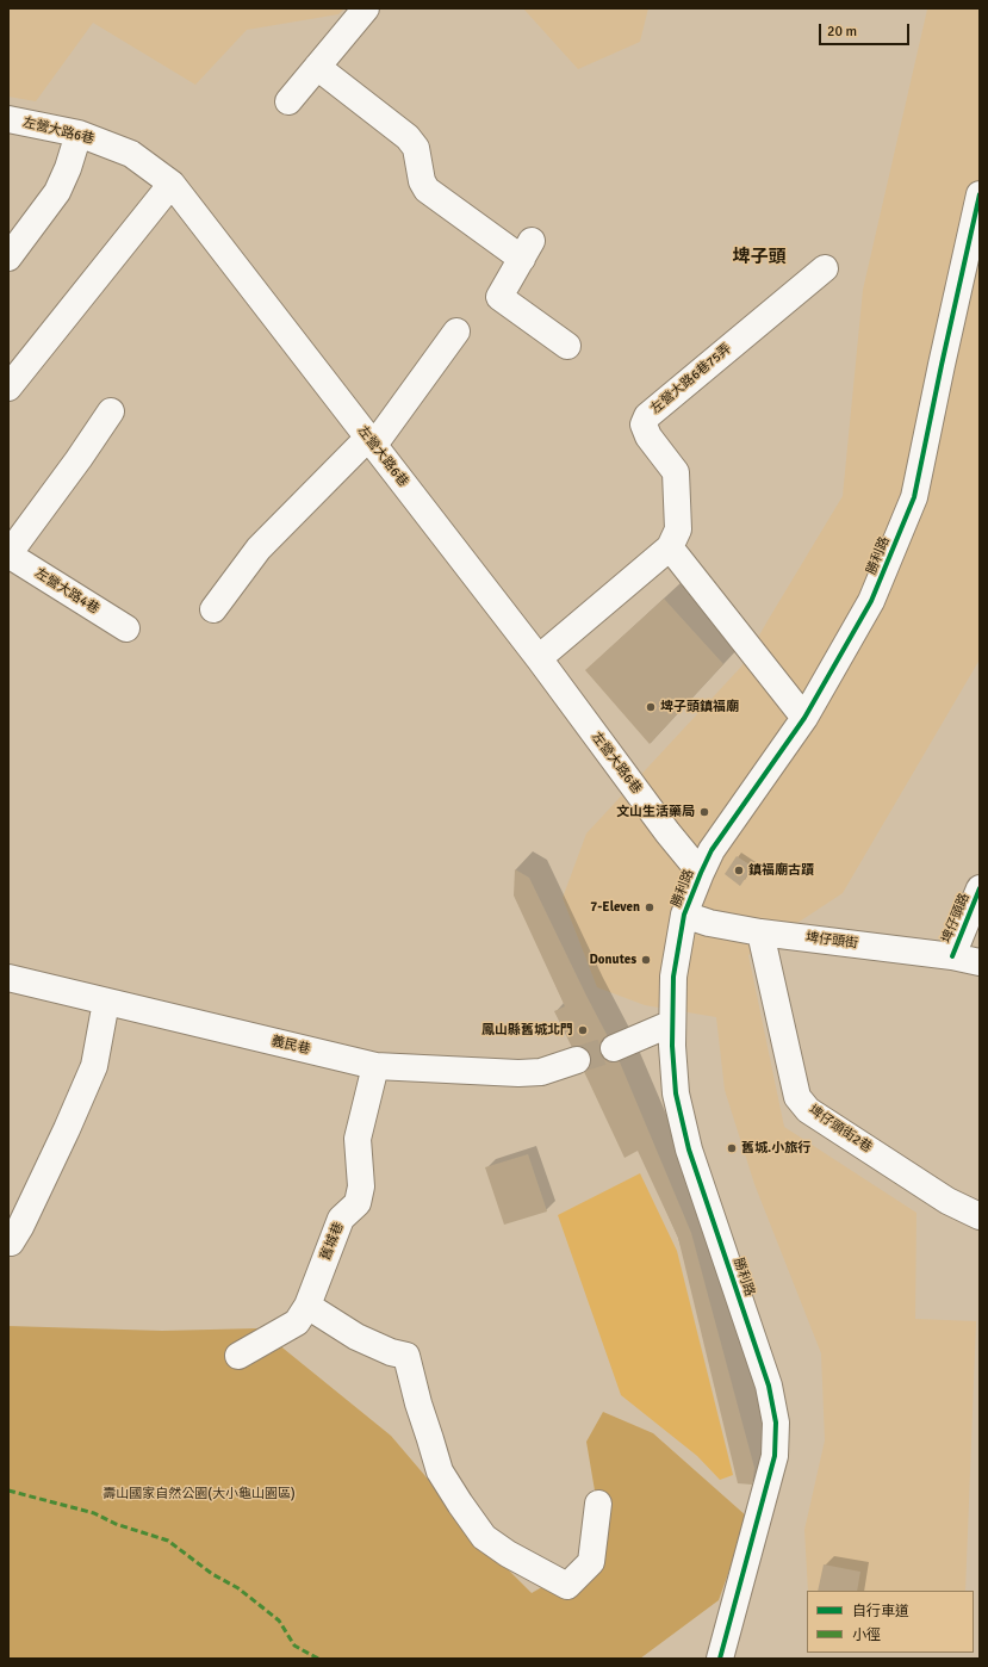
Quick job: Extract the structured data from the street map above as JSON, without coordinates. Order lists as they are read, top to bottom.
{
  "streets": {
    "street": [
      "左營大路6巷",
      "左營大路6巷75弄",
      "勝利路",
      "左營大路4巷",
      "埤仔頭路",
      "埤仔頭街",
      "義民巷",
      "埤仔頭街2巷",
      "舊城巷"
    ]
  },
  "crossings": [
    ["左營大路6巷", "左營大路6巷75弄"],
    ["左營大路6巷", "勝利路"],
    ["勝利路", "埤仔頭街"],
    ["埤仔頭路", "埤仔頭街"],
    ["埤仔頭街", "埤仔頭街2巷"],
    ["義民巷", "舊城巷"]
  ],
  "districts": ["埤子頭"],
  "parks": ["壽山國家自然公園(大小龜山園區)"],
  "places": [
    "埤子頭鎮福廟",
    "文山生活藥局",
    "鎮福廟古蹟",
    "7-Eleven",
    "Donutes",
    "鳳山縣舊城北門",
    "舊城.小旅行"
  ],
  "legend": ["自行車道", "小徑"],
  "scale_bar": "20 m"
}
